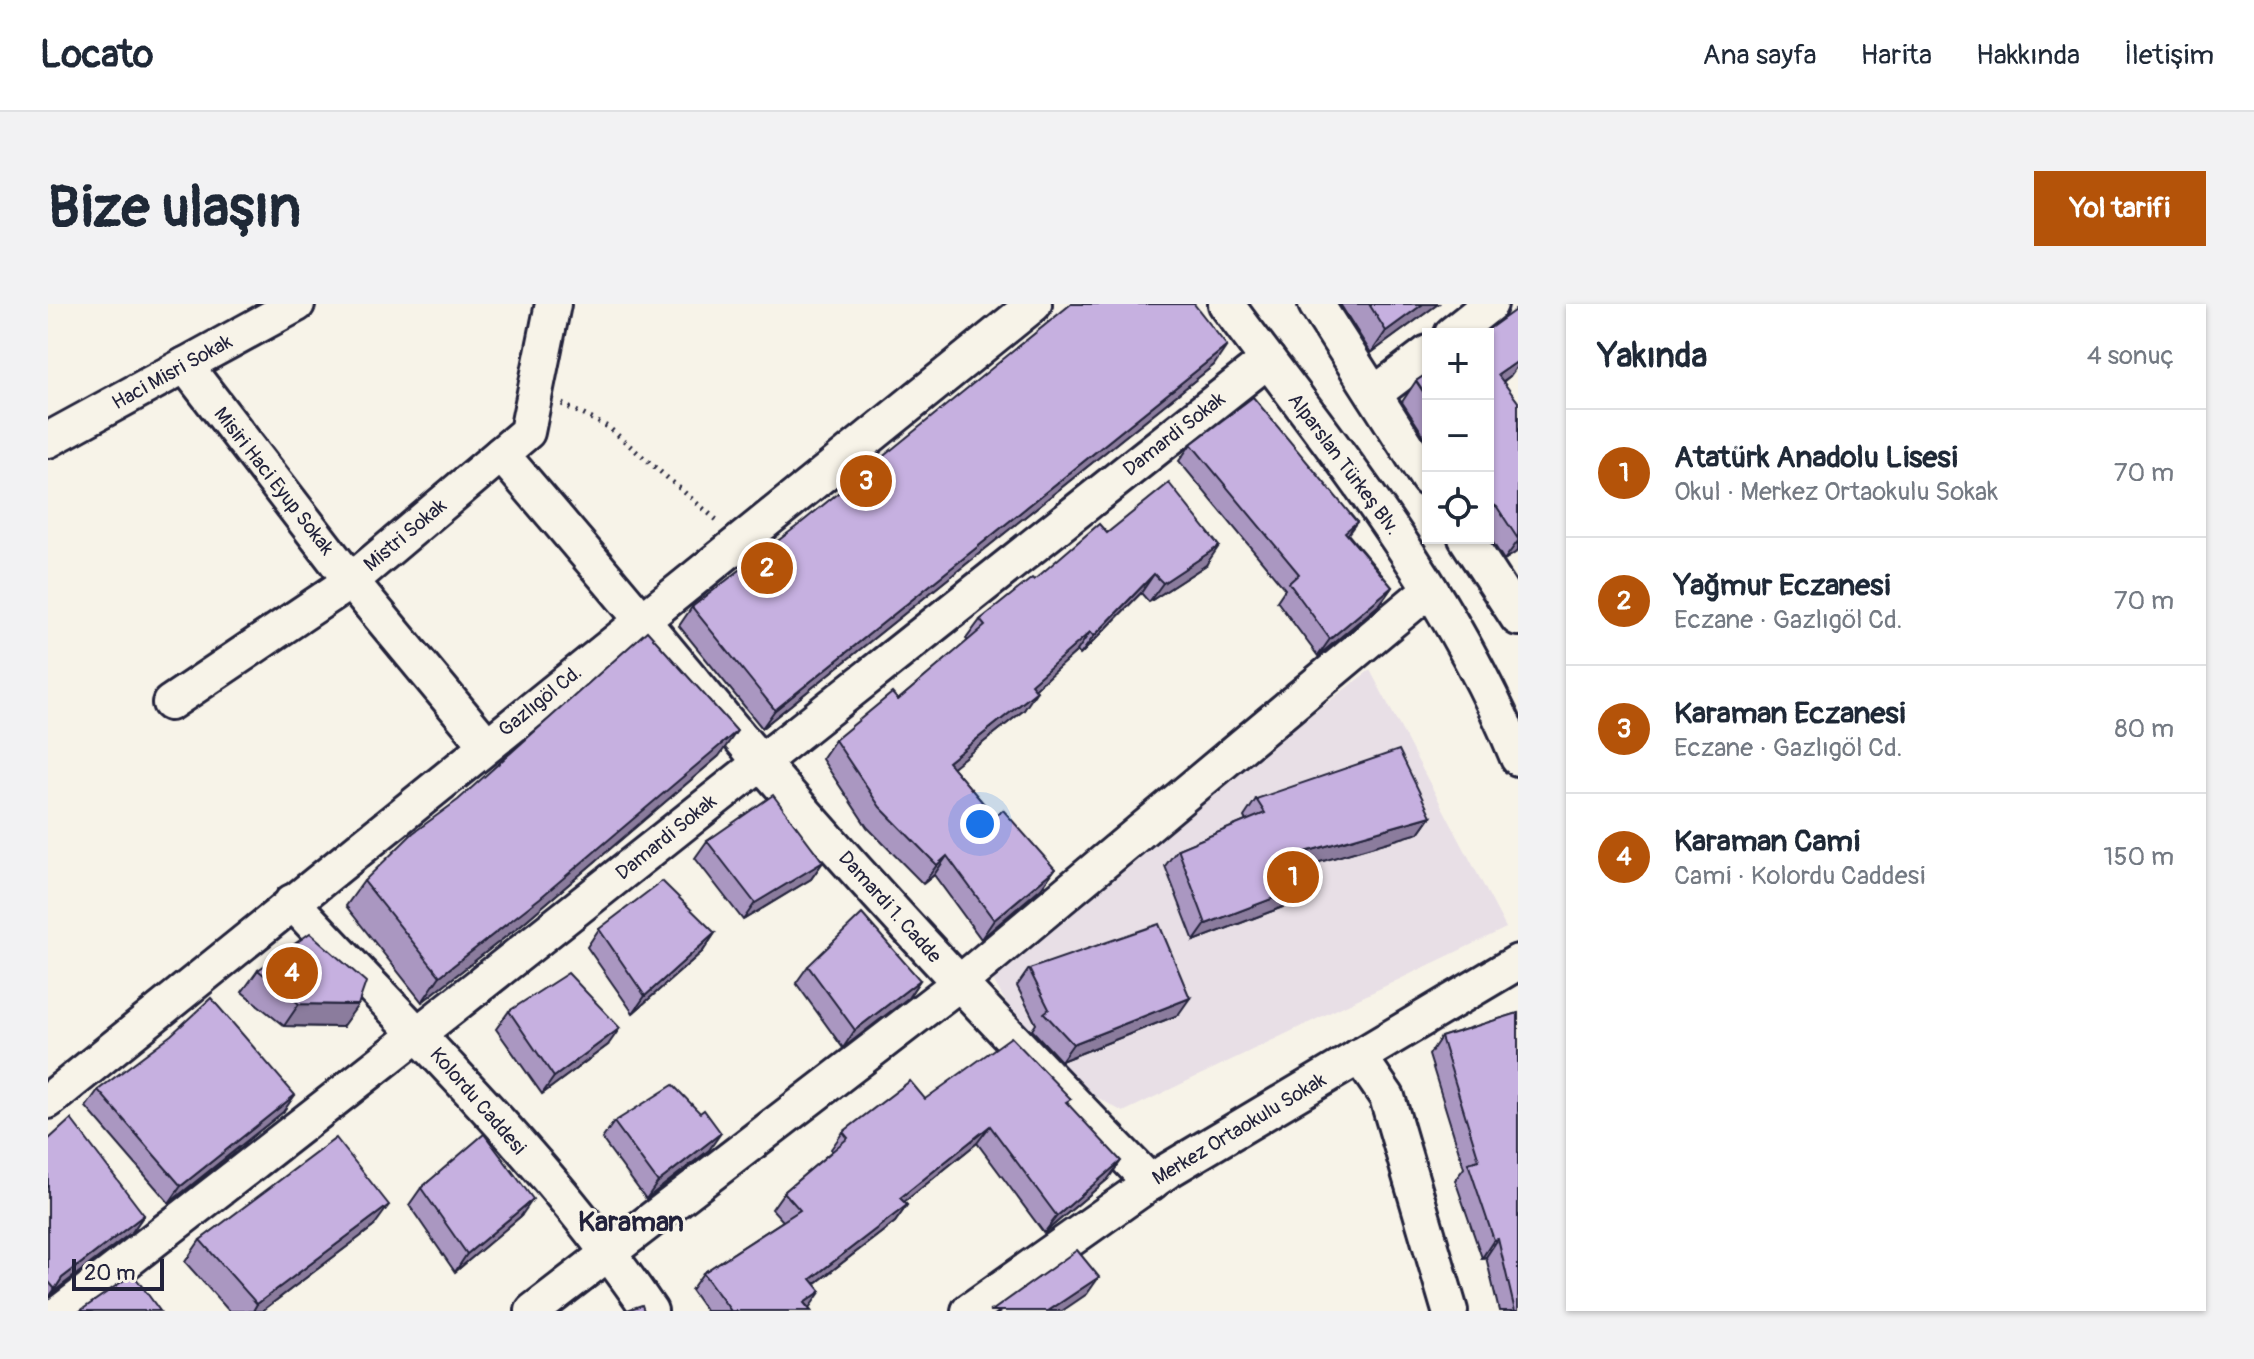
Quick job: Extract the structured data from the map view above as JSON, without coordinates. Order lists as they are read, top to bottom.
{
  "streets": {
    "street": [
      "Haci Misri Sokak",
      "Damardi Sokak",
      "Alparslan Türkeş Blv.",
      "Misiri Haci Eyup Sokak",
      "Mistri Sokak",
      "Gazlıgöl Cd.",
      "Damardi 1. Cadde",
      "Kolordu Caddesi",
      "Merkez Ortaokulu Sokak"
    ]
  },
  "crossings": [
    ["Haci Misri Sokak", "Misiri Haci Eyup Sokak"],
    ["Damardi Sokak", "Alparslan Türkeş Blv."],
    ["Damardi Sokak", "Damardi 1. Cadde"],
    ["Damardi Sokak", "Kolordu Caddesi"],
    ["Misiri Haci Eyup Sokak", "Mistri Sokak"],
    ["Misiri Haci Eyup Sokak", "Gazlıgöl Cd."],
    ["Mistri Sokak", "Damardi 1. Cadde"],
    ["Gazlıgöl Cd.", "Damardi 1. Cadde"],
    ["Gazlıgöl Cd.", "Kolordu Caddesi"],
    ["Damardi 1. Cadde", "Merkez Ortaokulu Sokak"]
  ],
  "districts": ["Karaman"],
  "scale_bar": "20 m",
  "page": {
    "header": "Locato",
    "nav": [
      "Ana sayfa",
      "Harita",
      "Hakkında",
      "İletişim"
    ],
    "buttons": "Yol tarifi",
    "title": "Bize ulaşın",
    "heading": ["Yakında", "4 sonuç"],
    "map_buttons": ["+", "−"],
    "list": [
      {
        "mark": "1",
        "name": "Atatürk Anadolu Lisesi",
        "note": "Okul · Merkez Ortaokulu Sokak",
        "value": "70 m"
      },
      {
        "mark": "2",
        "name": "Yağmur Eczanesi",
        "note": "Eczane · Gazlıgöl Cd.",
        "value": "70 m"
      },
      {
        "mark": "3",
        "name": "Karaman Eczanesi",
        "note": "Eczane · Gazlıgöl Cd.",
        "value": "80 m"
      },
      {
        "mark": "4",
        "name": "Karaman Cami",
        "note": "Cami · Kolordu Caddesi",
        "value": "150 m"
      }
    ],
    "pins": [
      "3",
      "2",
      "1",
      "4"
    ],
    "scale": "20 m"
  }
}
